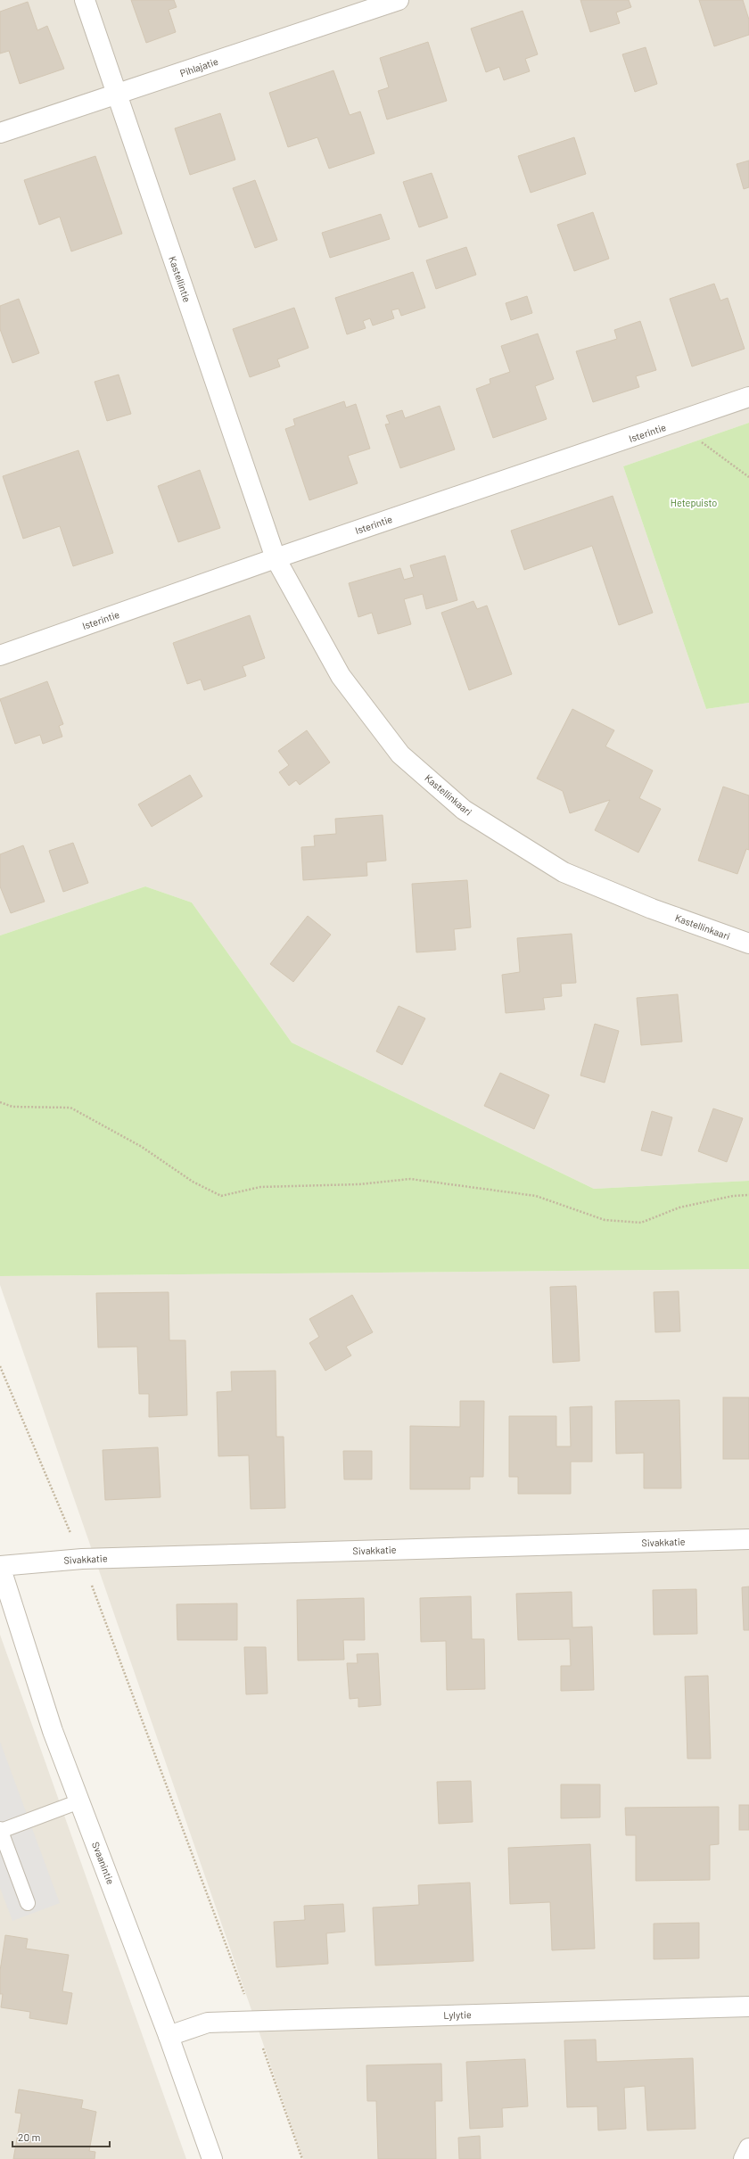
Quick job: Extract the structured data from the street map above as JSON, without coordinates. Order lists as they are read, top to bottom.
{
  "streets": {
    "street": [
      "Pihlajatie",
      "Kastellintie",
      "Isterintie",
      "Kastellinkaari",
      "Sivakkatie",
      "Svaanintie",
      "Lylytie"
    ]
  },
  "crossings": [
    ["Pihlajatie", "Kastellintie"],
    ["Kastellintie", "Isterintie"],
    ["Kastellintie", "Kastellinkaari"],
    ["Isterintie", "Kastellinkaari"],
    ["Sivakkatie", "Svaanintie"],
    ["Svaanintie", "Lylytie"]
  ],
  "parks": ["Hetepuisto"],
  "scale_bar": "20 m"
}
